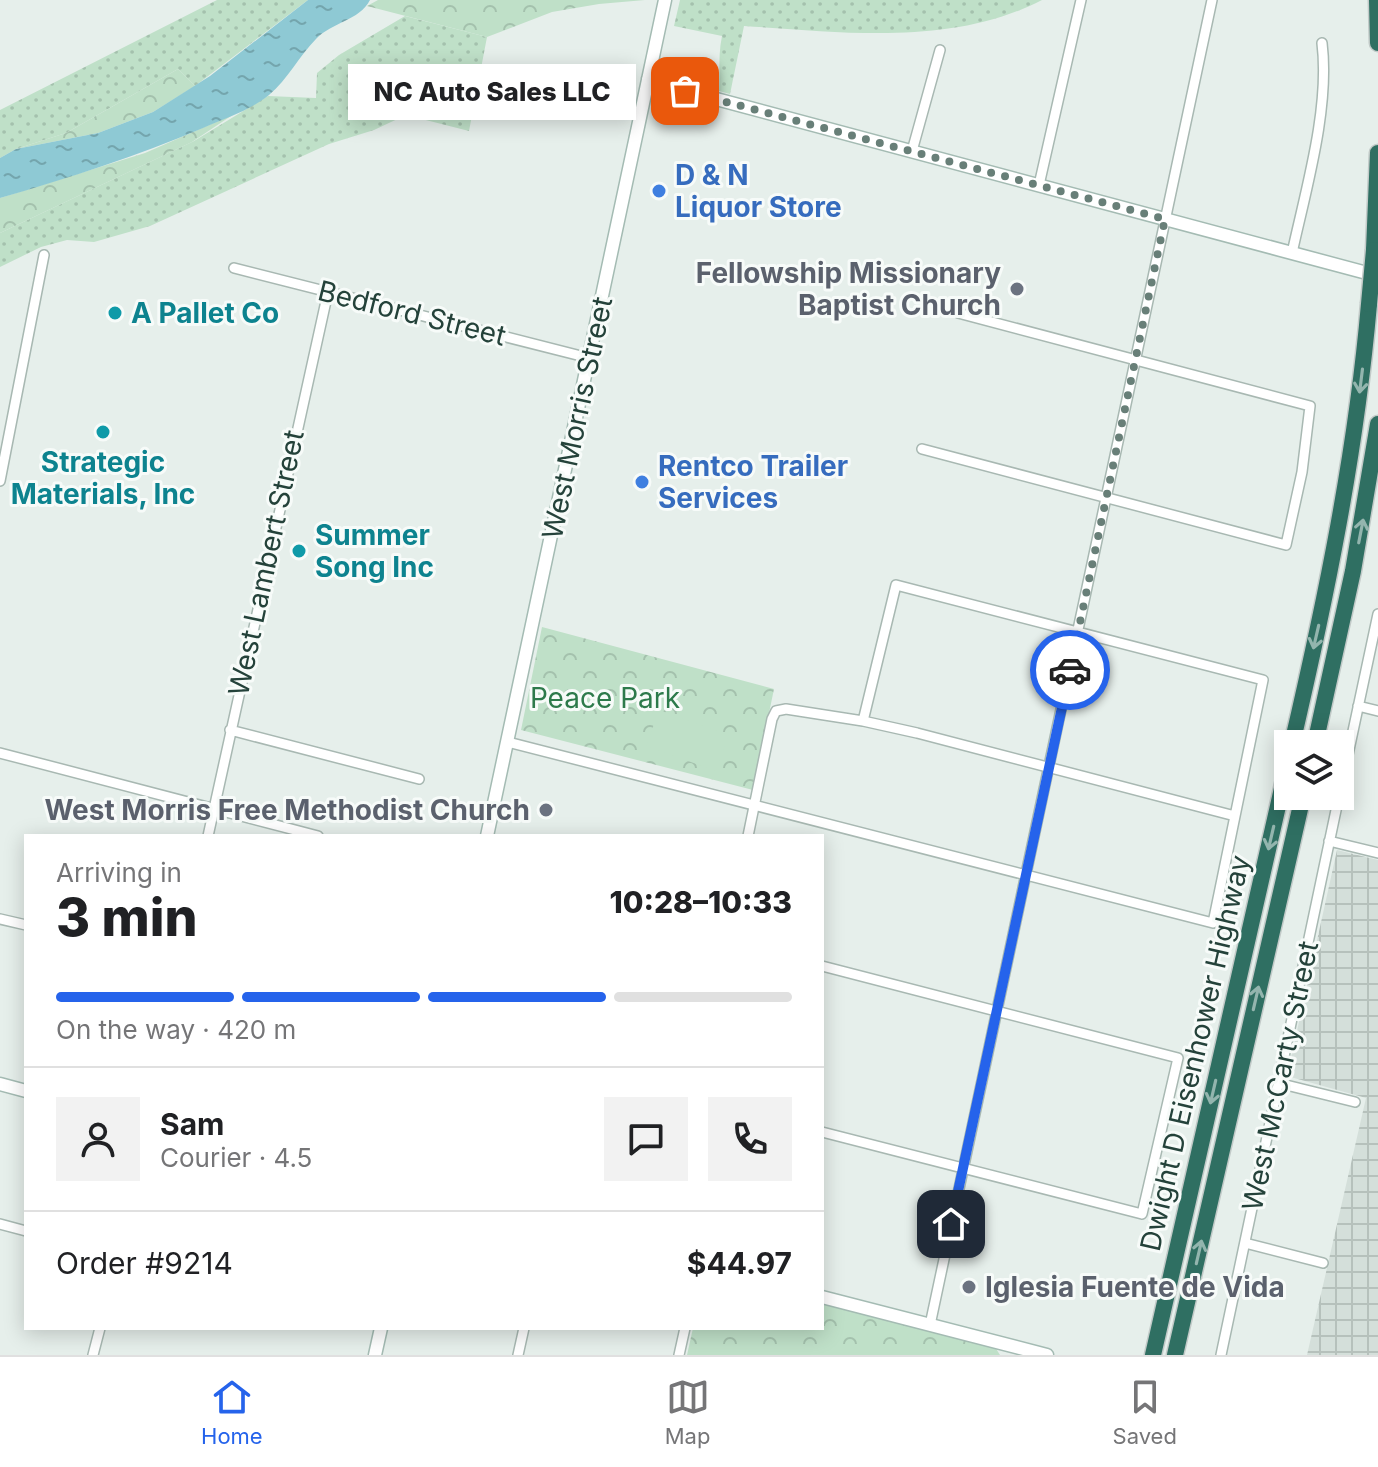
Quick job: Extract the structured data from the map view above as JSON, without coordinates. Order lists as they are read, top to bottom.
{
  "streets": {
    "highway": ["Dwight D Eisenhower Highway"],
    "main road": ["West Morris Street"],
    "street": ["Bedford Street", "West Lambert Street", "West McCarty Street"]
  },
  "crossings": [
    ["Bedford Street", "West Morris Street"],
    ["Bedford Street", "West Lambert Street"]
  ],
  "parks": ["Peace Park"],
  "places": [
    "NC Auto Sales LLC",
    "D & N Liquor Store",
    "Fellowship Missionary Baptist Church",
    "A Pallet Co",
    "Strategic Materials, Inc",
    "Rentco Trailer Services",
    "Summer Song Inc",
    "West Morris Free Methodist Church",
    "Iglesia Fuente de Vida"
  ],
  "page": {
    "bubble": "NC Auto Sales LLC",
    "heading": ["3 min", "Arriving in", "10:28–10:33"],
    "panel": [
      "Sam",
      "Courier · 4.5",
      "Order #9214",
      "$44.97"
    ],
    "bar": "On the way · 420 m",
    "tabs": ["Home", "Map", "Saved"]
  }
}
